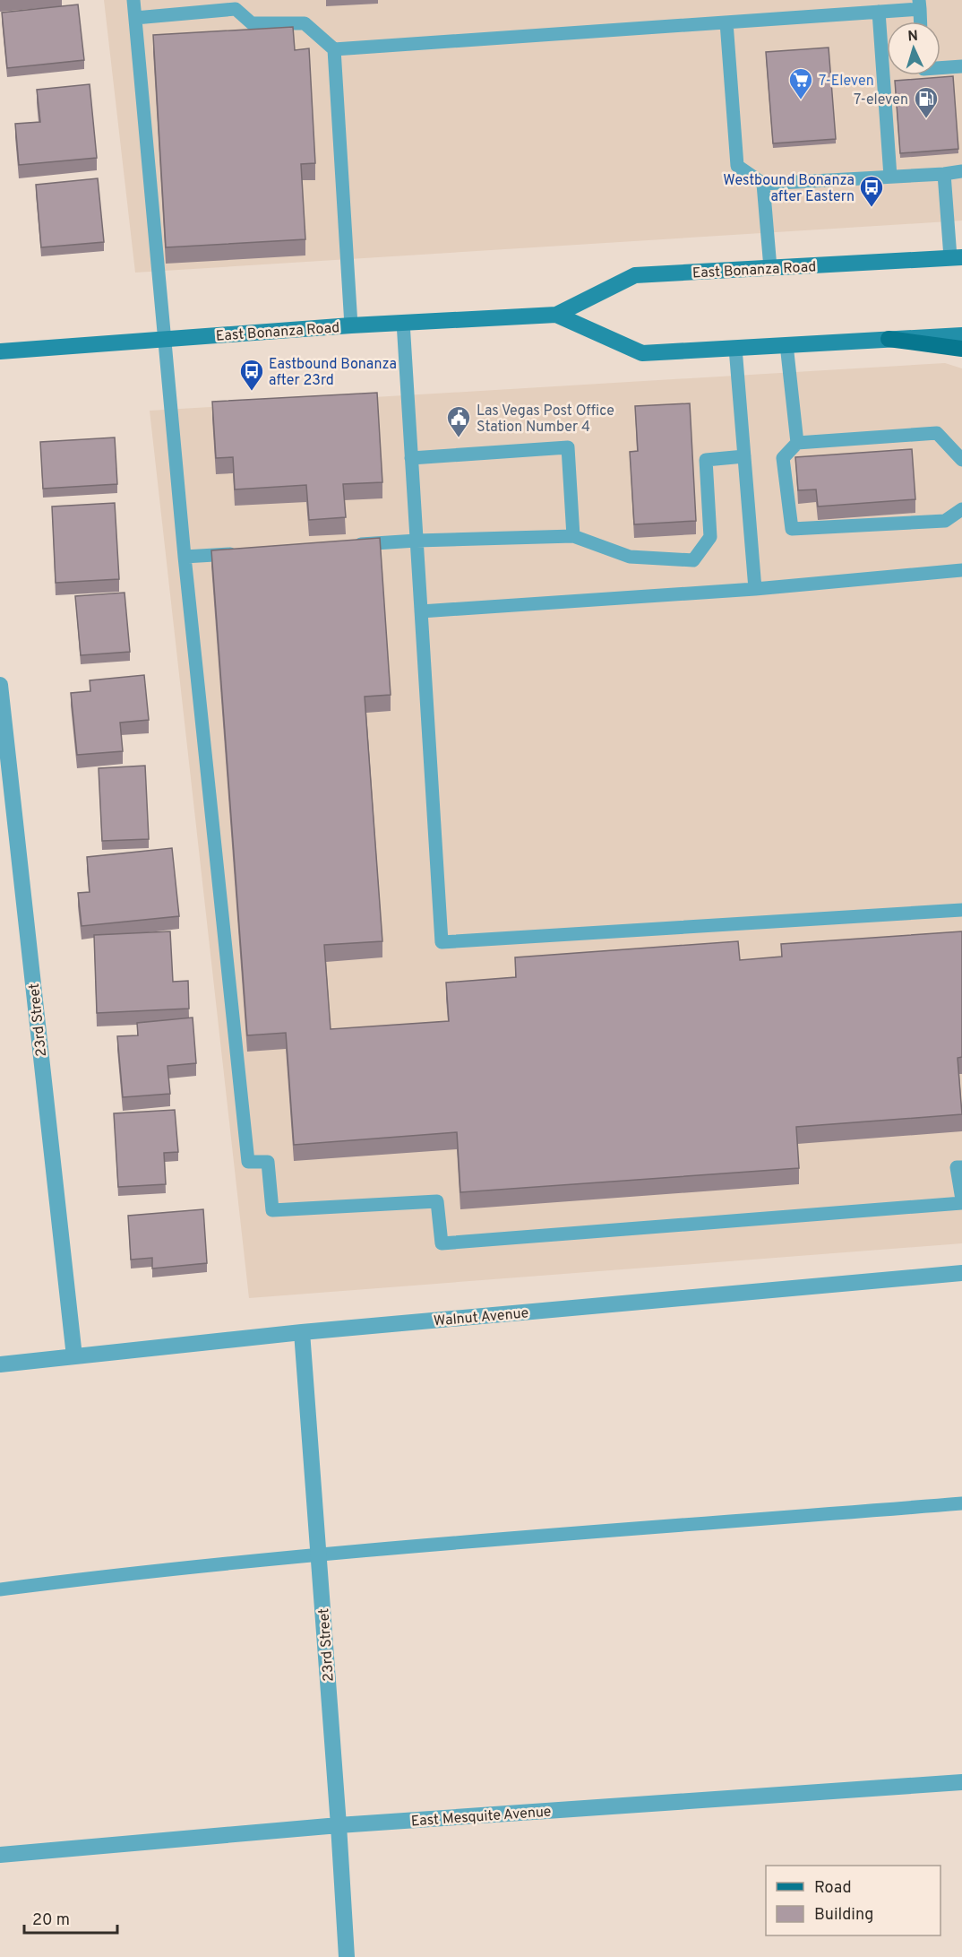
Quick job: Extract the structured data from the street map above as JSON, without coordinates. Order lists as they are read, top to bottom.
{
  "streets": {
    "main road": ["East Bonanza Road"],
    "street": ["23rd Street", "Walnut Avenue", "East Mesquite Avenue"]
  },
  "crossings": [
    ["23rd Street", "Walnut Avenue"],
    ["23rd Street", "East Mesquite Avenue"]
  ],
  "places": {
    "supermarket": ["7-Eleven"],
    "fuel station": ["7-eleven"],
    "bus stop": ["Westbound Bonanza after Eastern", "Eastbound Bonanza after 23rd"],
    "public building": ["Las Vegas Post Office Station Number 4"]
  },
  "legend": ["Road", "Building"],
  "scale_bar": "20 m",
  "north": "top"
}
